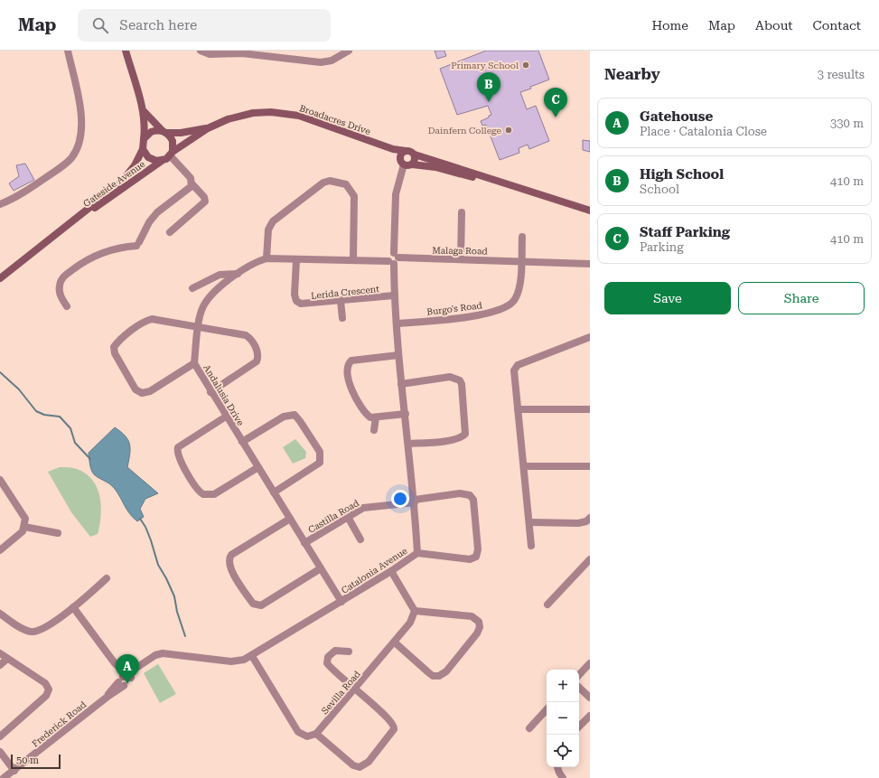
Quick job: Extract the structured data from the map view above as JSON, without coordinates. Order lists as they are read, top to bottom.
{
  "streets": {
    "street": [
      "Broadacres Drive",
      "Gateside Avenue",
      "Malaga Road",
      "Lerida Crescent",
      "Burgo's Road",
      "Andalusia Drive",
      "Castilla Road",
      "Catalonia Avenue",
      "Sevilla Road",
      "Frederick Road"
    ]
  },
  "crossings": [
    ["Broadacres Drive", "Gateside Avenue"],
    ["Broadacres Drive", "Catalonia Avenue"],
    ["Malaga Road", "Burgo's Road"],
    ["Malaga Road", "Andalusia Drive"],
    ["Malaga Road", "Catalonia Avenue"],
    ["Lerida Crescent", "Andalusia Drive"],
    ["Lerida Crescent", "Catalonia Avenue"],
    ["Burgo's Road", "Catalonia Avenue"],
    ["Andalusia Drive", "Castilla Road"],
    ["Andalusia Drive", "Catalonia Avenue"],
    ["Castilla Road", "Catalonia Avenue"],
    ["Catalonia Avenue", "Frederick Road"]
  ],
  "places": ["Primary School", "Dainfern College"],
  "scale_bar": "50 m",
  "page": {
    "header": "Map",
    "search": "Search here",
    "nav": [
      "Home",
      "Map",
      "About",
      "Contact"
    ],
    "heading": ["Nearby", "3 results"],
    "pins": ["B", "C", "A"],
    "list": [
      {
        "mark": "A",
        "name": "Gatehouse",
        "note": "Place · Catalonia Close",
        "value": "330 m"
      },
      {
        "mark": "B",
        "name": "High School",
        "note": "School",
        "value": "410 m"
      },
      {
        "mark": "C",
        "name": "Staff Parking",
        "note": "Parking",
        "value": "410 m"
      }
    ],
    "buttons": ["Save", "Share"],
    "map_buttons": ["+", "−"],
    "scale": "50 m"
  }
}
